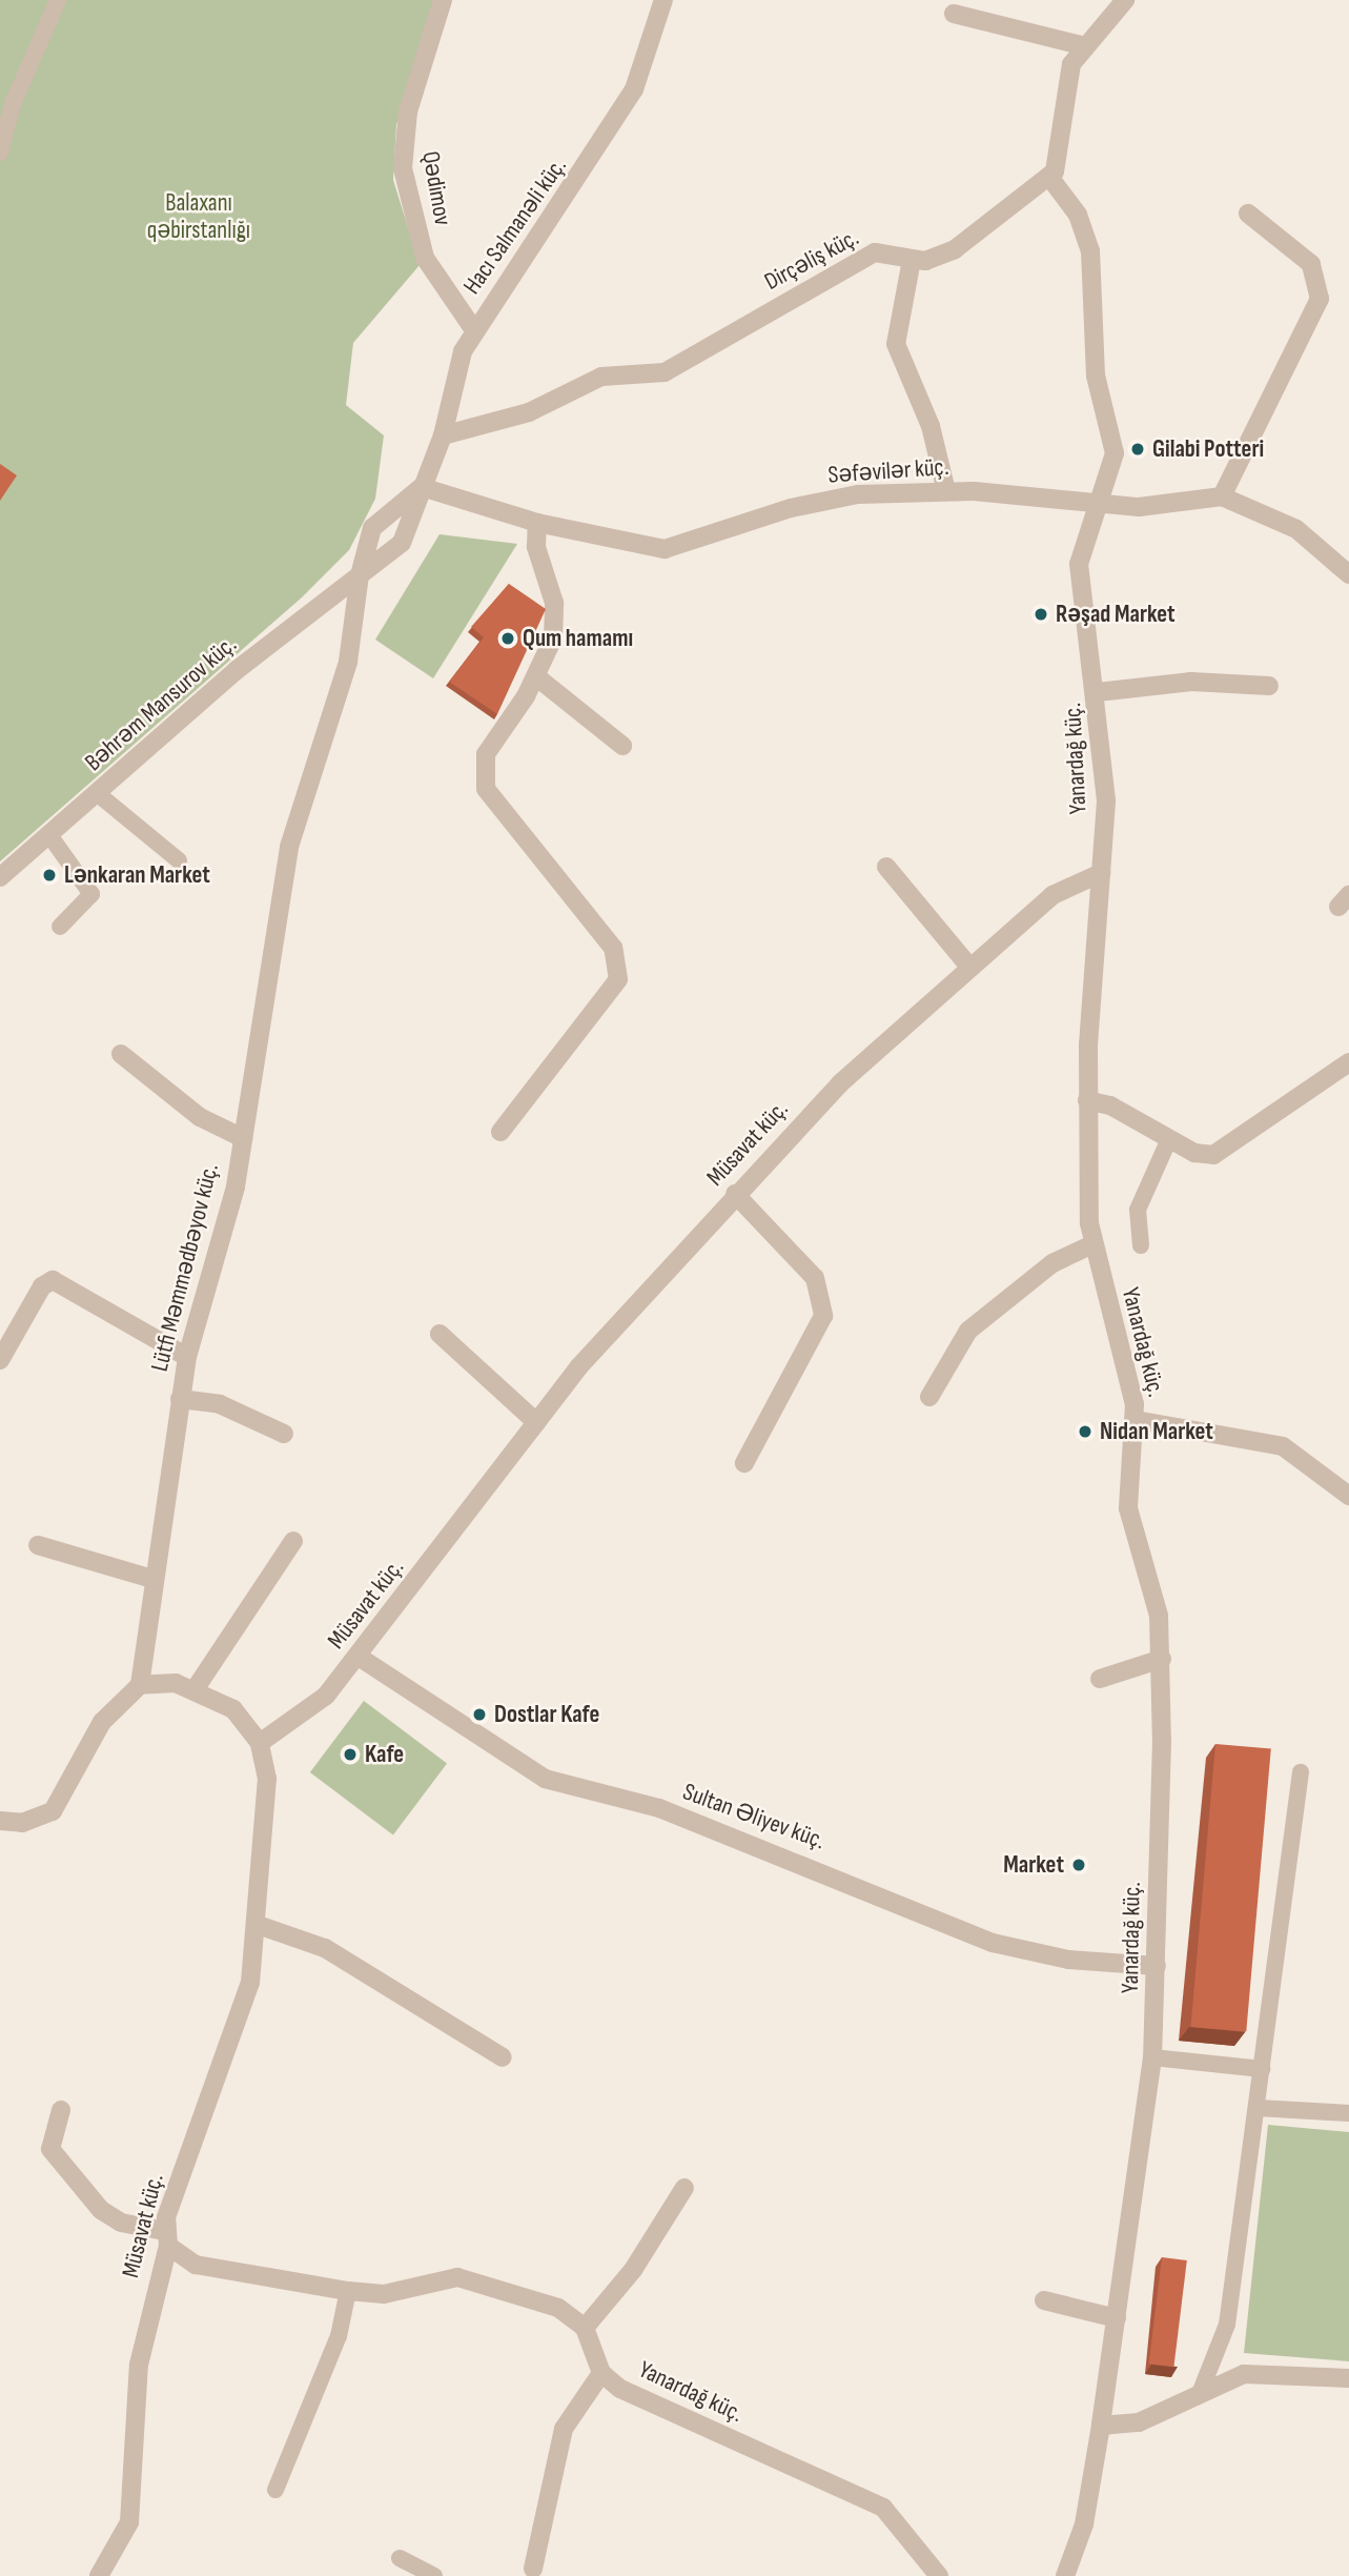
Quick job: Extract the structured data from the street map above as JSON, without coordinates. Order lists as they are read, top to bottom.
{
  "streets": {
    "street": [
      "Qədimov",
      "Hacı Salmanəli küç.",
      "Dirçəliş küç.",
      "Səfəvilər küç.",
      "Bəhrəm Mansurov küç.",
      "Yanardağ küç.",
      "Müsavat küç.",
      "Lütfi Məmmədbəyov küç.",
      "Sultan Əliyev küç."
    ]
  },
  "crossings": [
    ["Qədimov", "Hacı Salmanəli küç."],
    ["Hacı Salmanəli küç.", "Dirçəliş küç."],
    ["Hacı Salmanəli küç.", "Səfəvilər küç."],
    ["Hacı Salmanəli küç.", "Bəhrəm Mansurov küç."],
    ["Hacı Salmanəli küç.", "Lütfi Məmmədbəyov küç."],
    ["Dirçəliş küç.", "Yanardağ küç."],
    ["Səfəvilər küç.", "Bəhrəm Mansurov küç."],
    ["Səfəvilər küç.", "Yanardağ küç."],
    ["Səfəvilər küç.", "Lütfi Məmmədbəyov küç."],
    ["Bəhrəm Mansurov küç.", "Lütfi Məmmədbəyov küç."],
    ["Yanardağ küç.", "Müsavat küç."],
    ["Yanardağ küç.", "Sultan Əliyev küç."],
    ["Müsavat küç.", "Sultan Əliyev küç."]
  ],
  "parks": ["Balaxanı qəbirstanlığı"],
  "places": [
    "Gilabi Potteri",
    "Rəşad Market",
    "Qum hamamı",
    "Lənkaran Market",
    "Nidan Market",
    "Dostlar Kafe",
    "Kafe",
    "Market"
  ]
}
